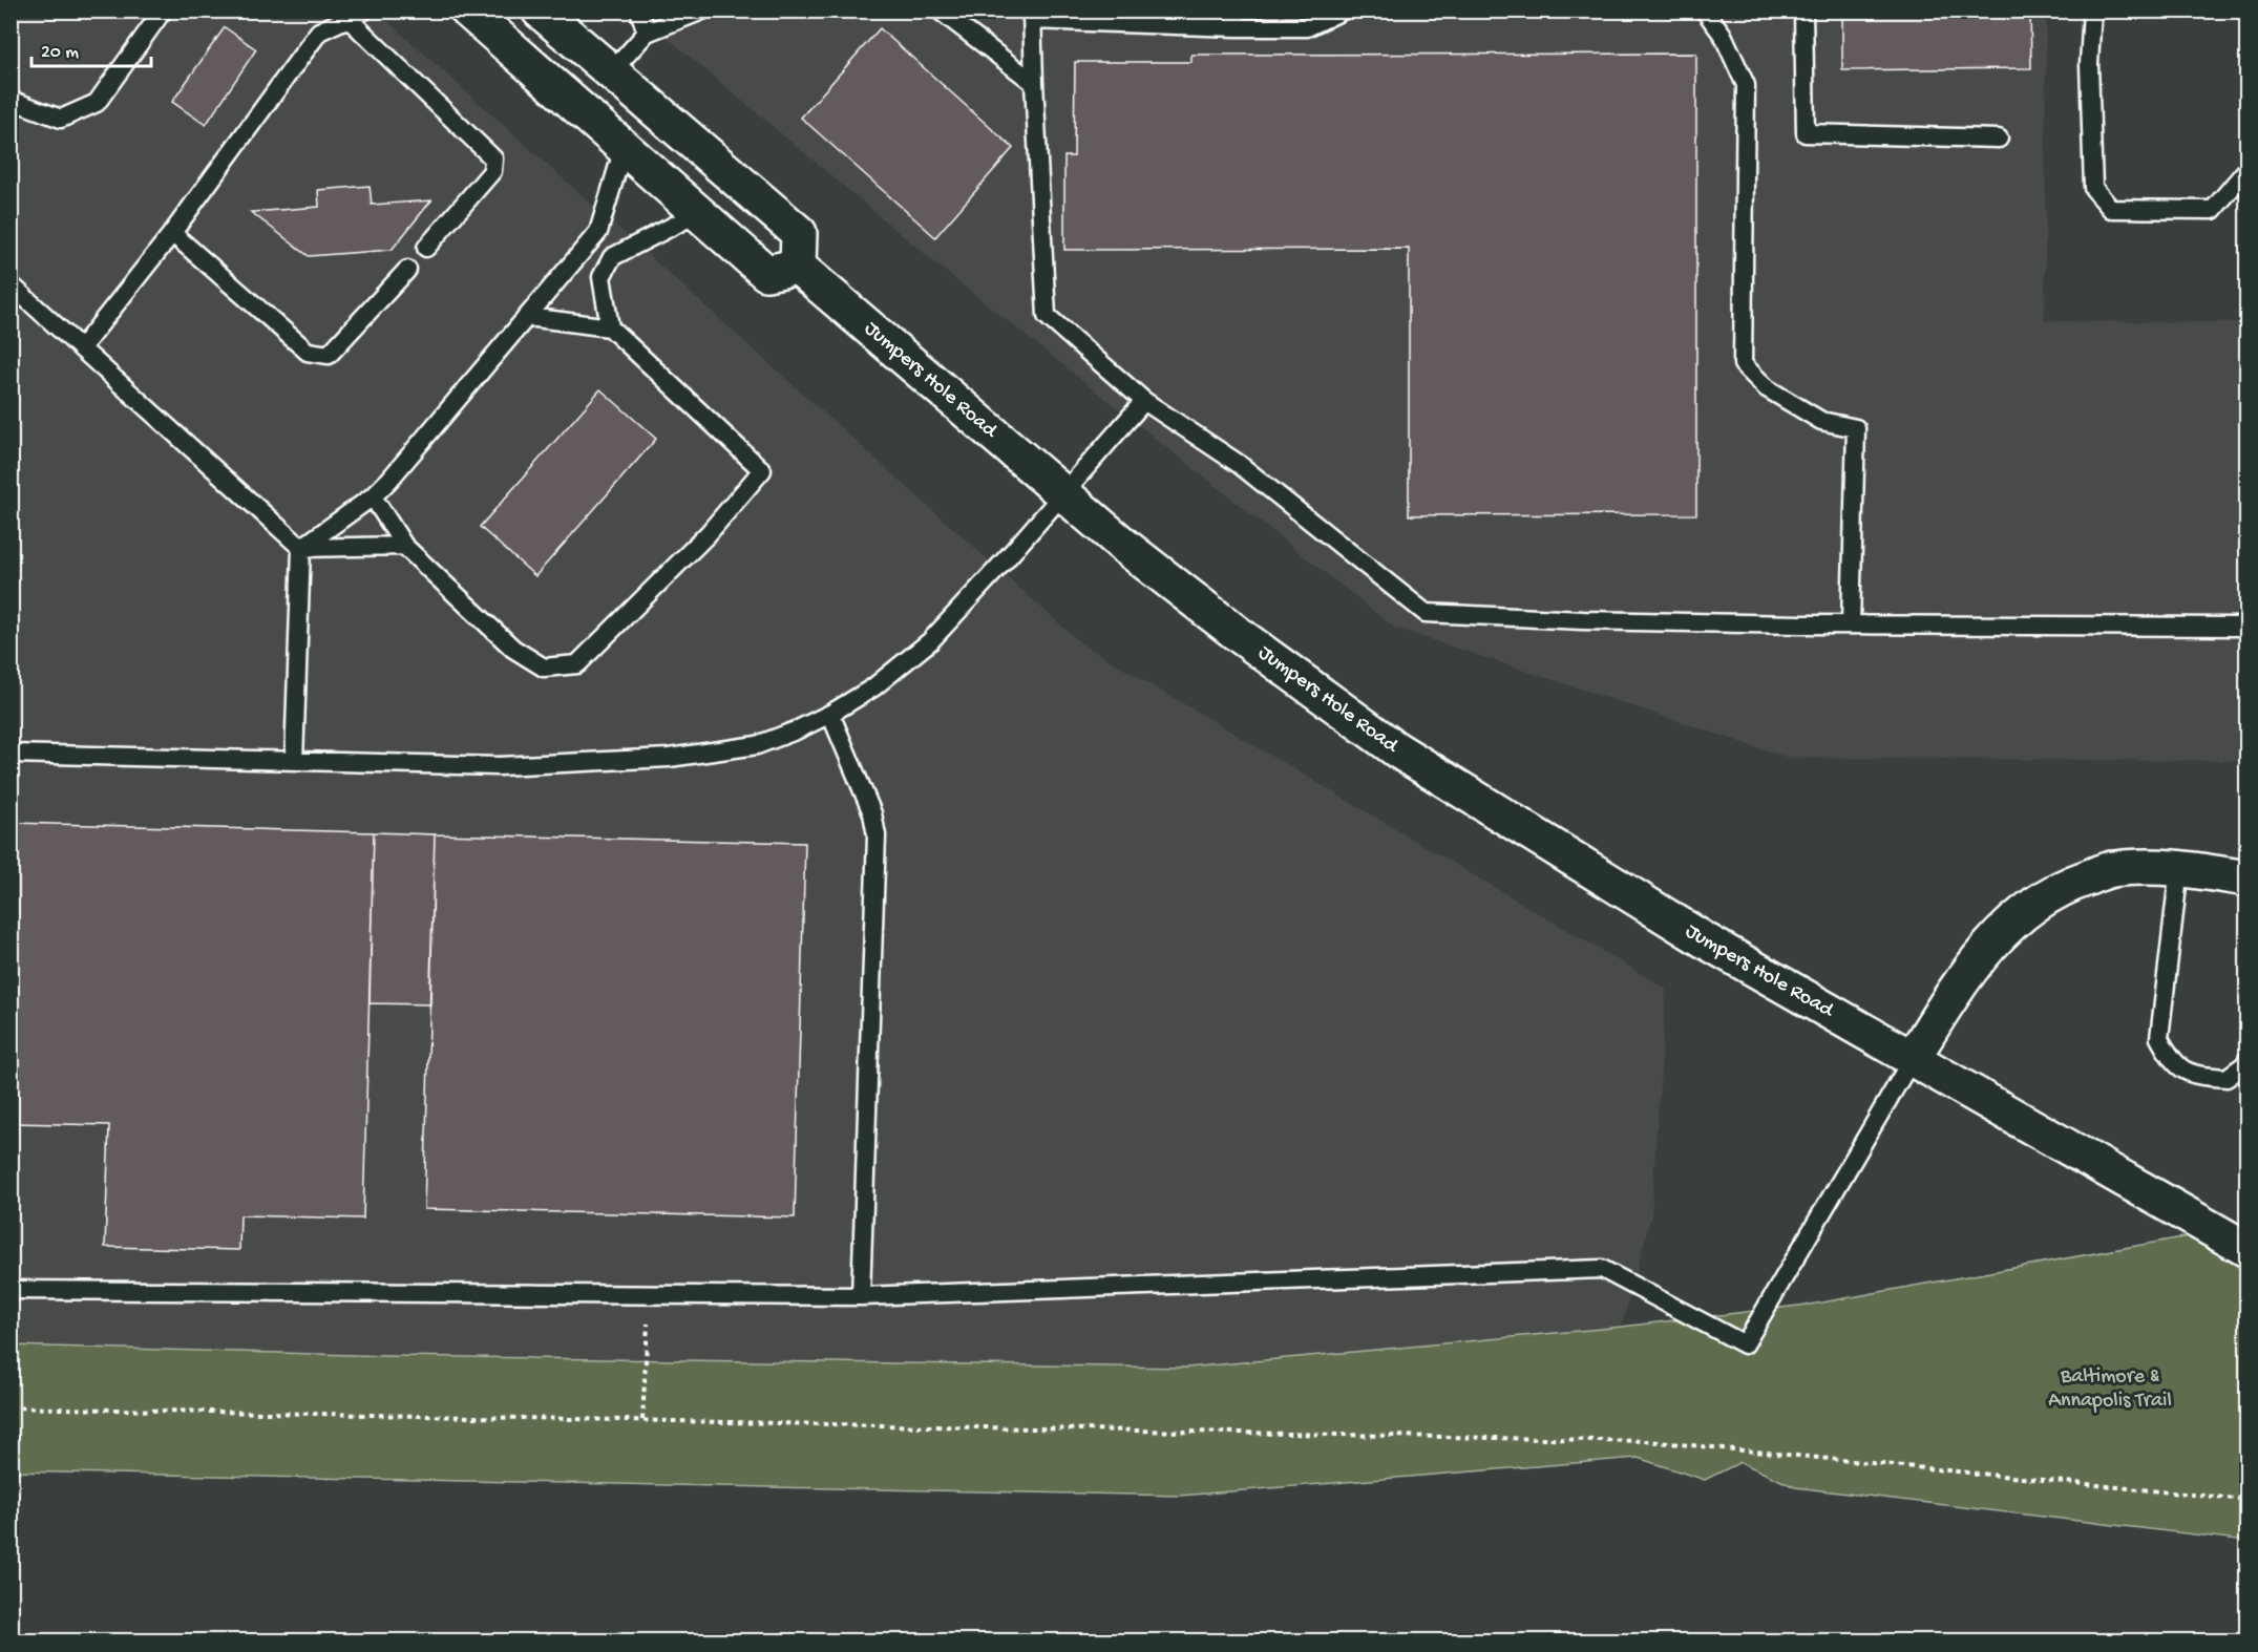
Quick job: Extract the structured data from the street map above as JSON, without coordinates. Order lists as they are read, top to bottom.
{
  "streets": {
    "main road": ["Jumpers Hole Road"]
  },
  "parks": ["Baltimore & Annapolis Trail"],
  "scale_bar": "20 m"
}
